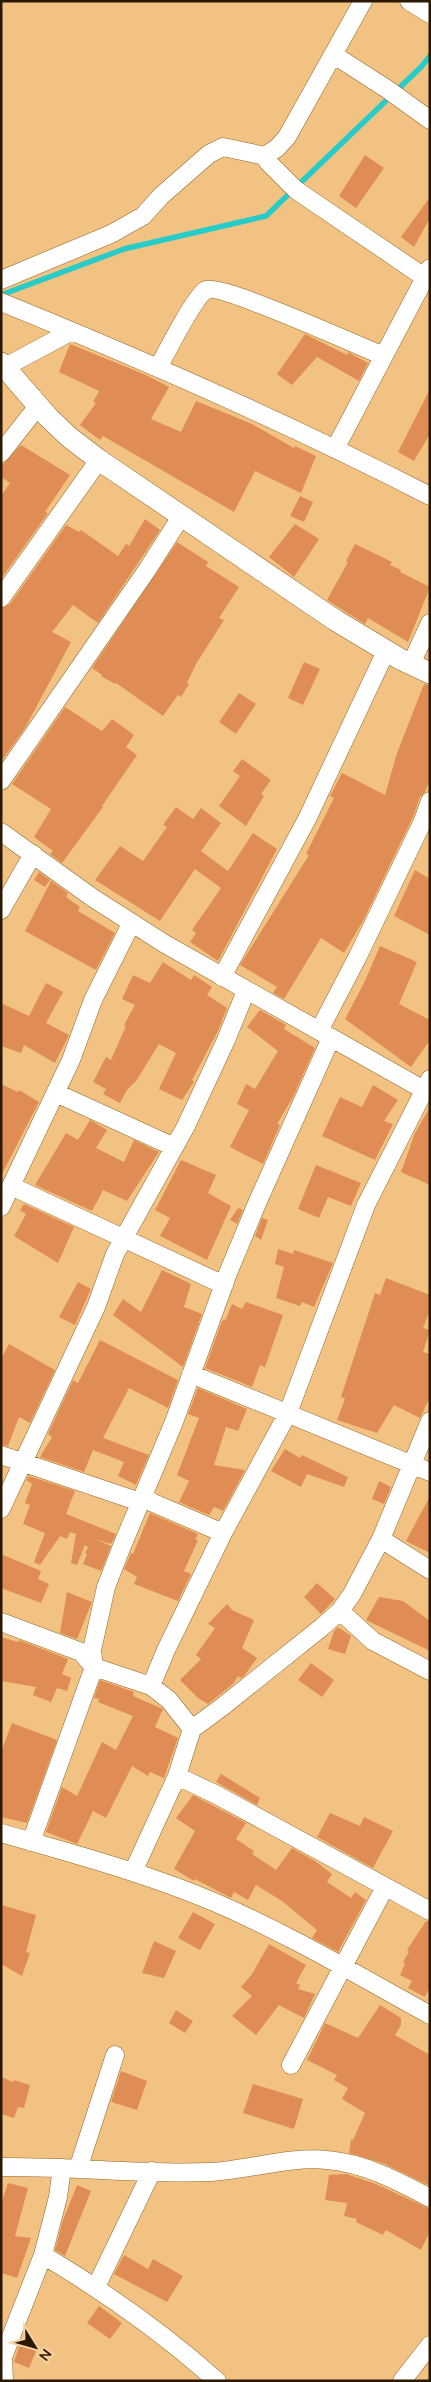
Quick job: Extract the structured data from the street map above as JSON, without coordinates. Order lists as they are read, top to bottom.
{
  "north": "bottom right"
}
